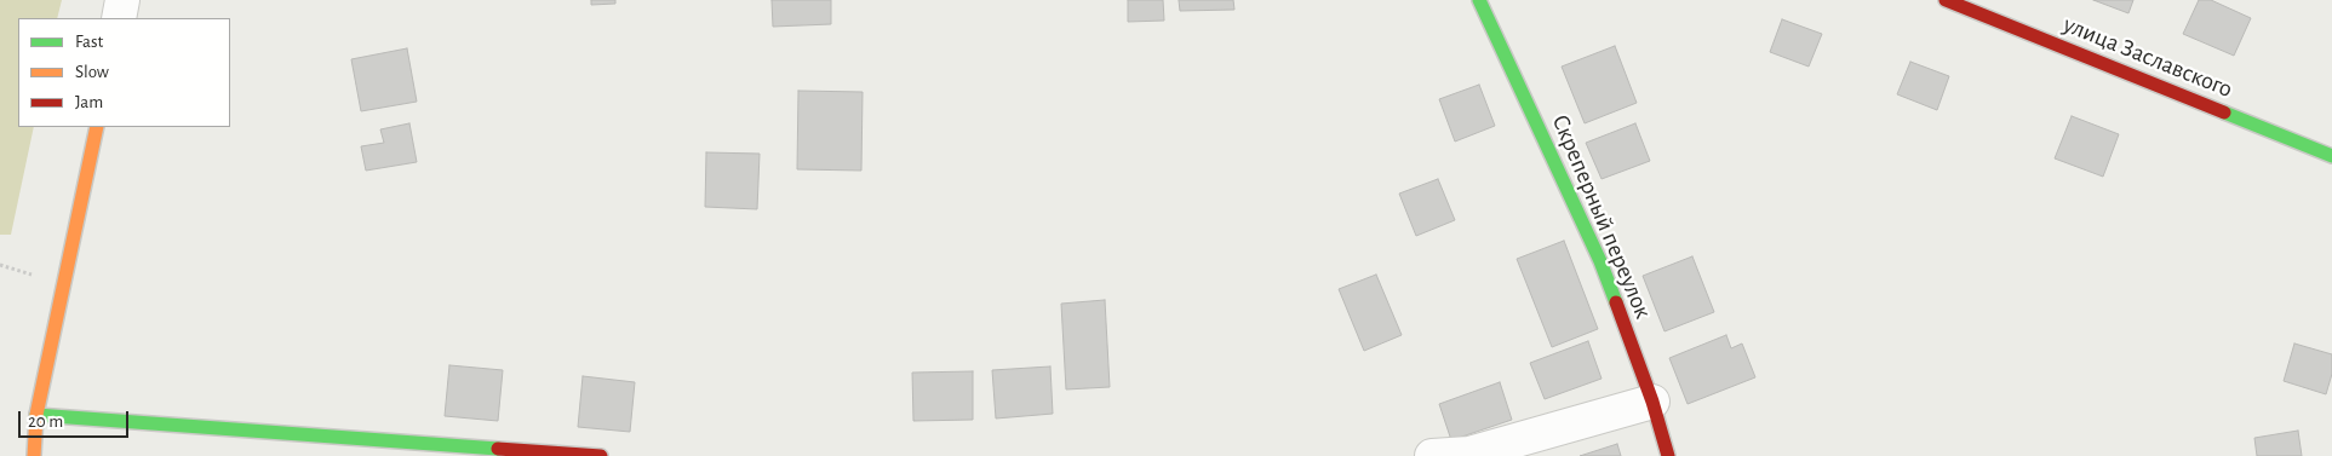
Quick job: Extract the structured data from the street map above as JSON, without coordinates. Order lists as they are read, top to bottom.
{
  "streets": {
    "street": ["улица Заславского", "Скреперный переулок"]
  },
  "legend": ["Fast", "Slow", "Jam"],
  "scale_bar": "20 m"
}
